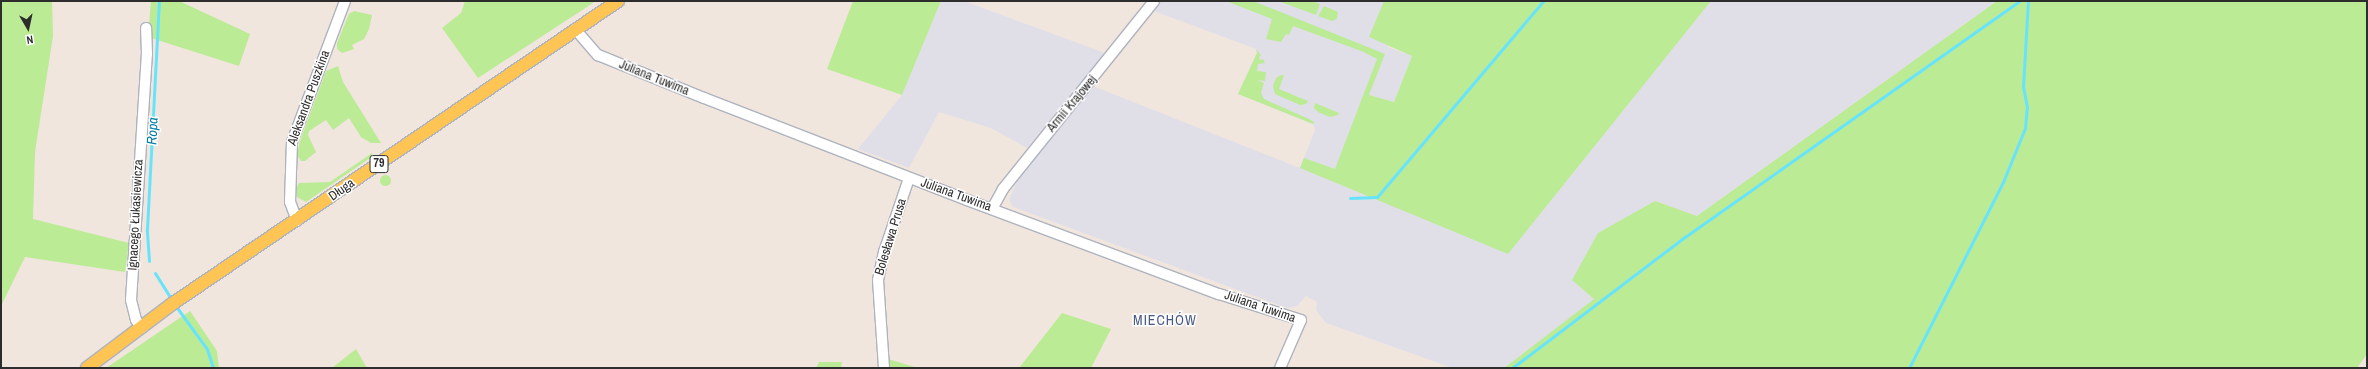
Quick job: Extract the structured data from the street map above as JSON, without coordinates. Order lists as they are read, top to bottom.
{
  "streets": {
    "main road": ["79", "Długa"],
    "street": [
      "Juliana Tuwima",
      "Aleksandra Puszkina",
      "Armii Krajowej",
      "Ignacego Łukasiewicza",
      "Bolesława Prusa"
    ]
  },
  "crossings": [
    ["Juliana Tuwima", "Armii Krajowej"],
    ["Juliana Tuwima", "Długa"],
    ["Juliana Tuwima", "Bolesława Prusa"],
    ["Aleksandra Puszkina", "Długa"],
    ["Długa", "Ignacego Łukasiewicza"]
  ],
  "districts": ["MIECHÓW"],
  "water": ["Ropa"],
  "north": "bottom"
}
